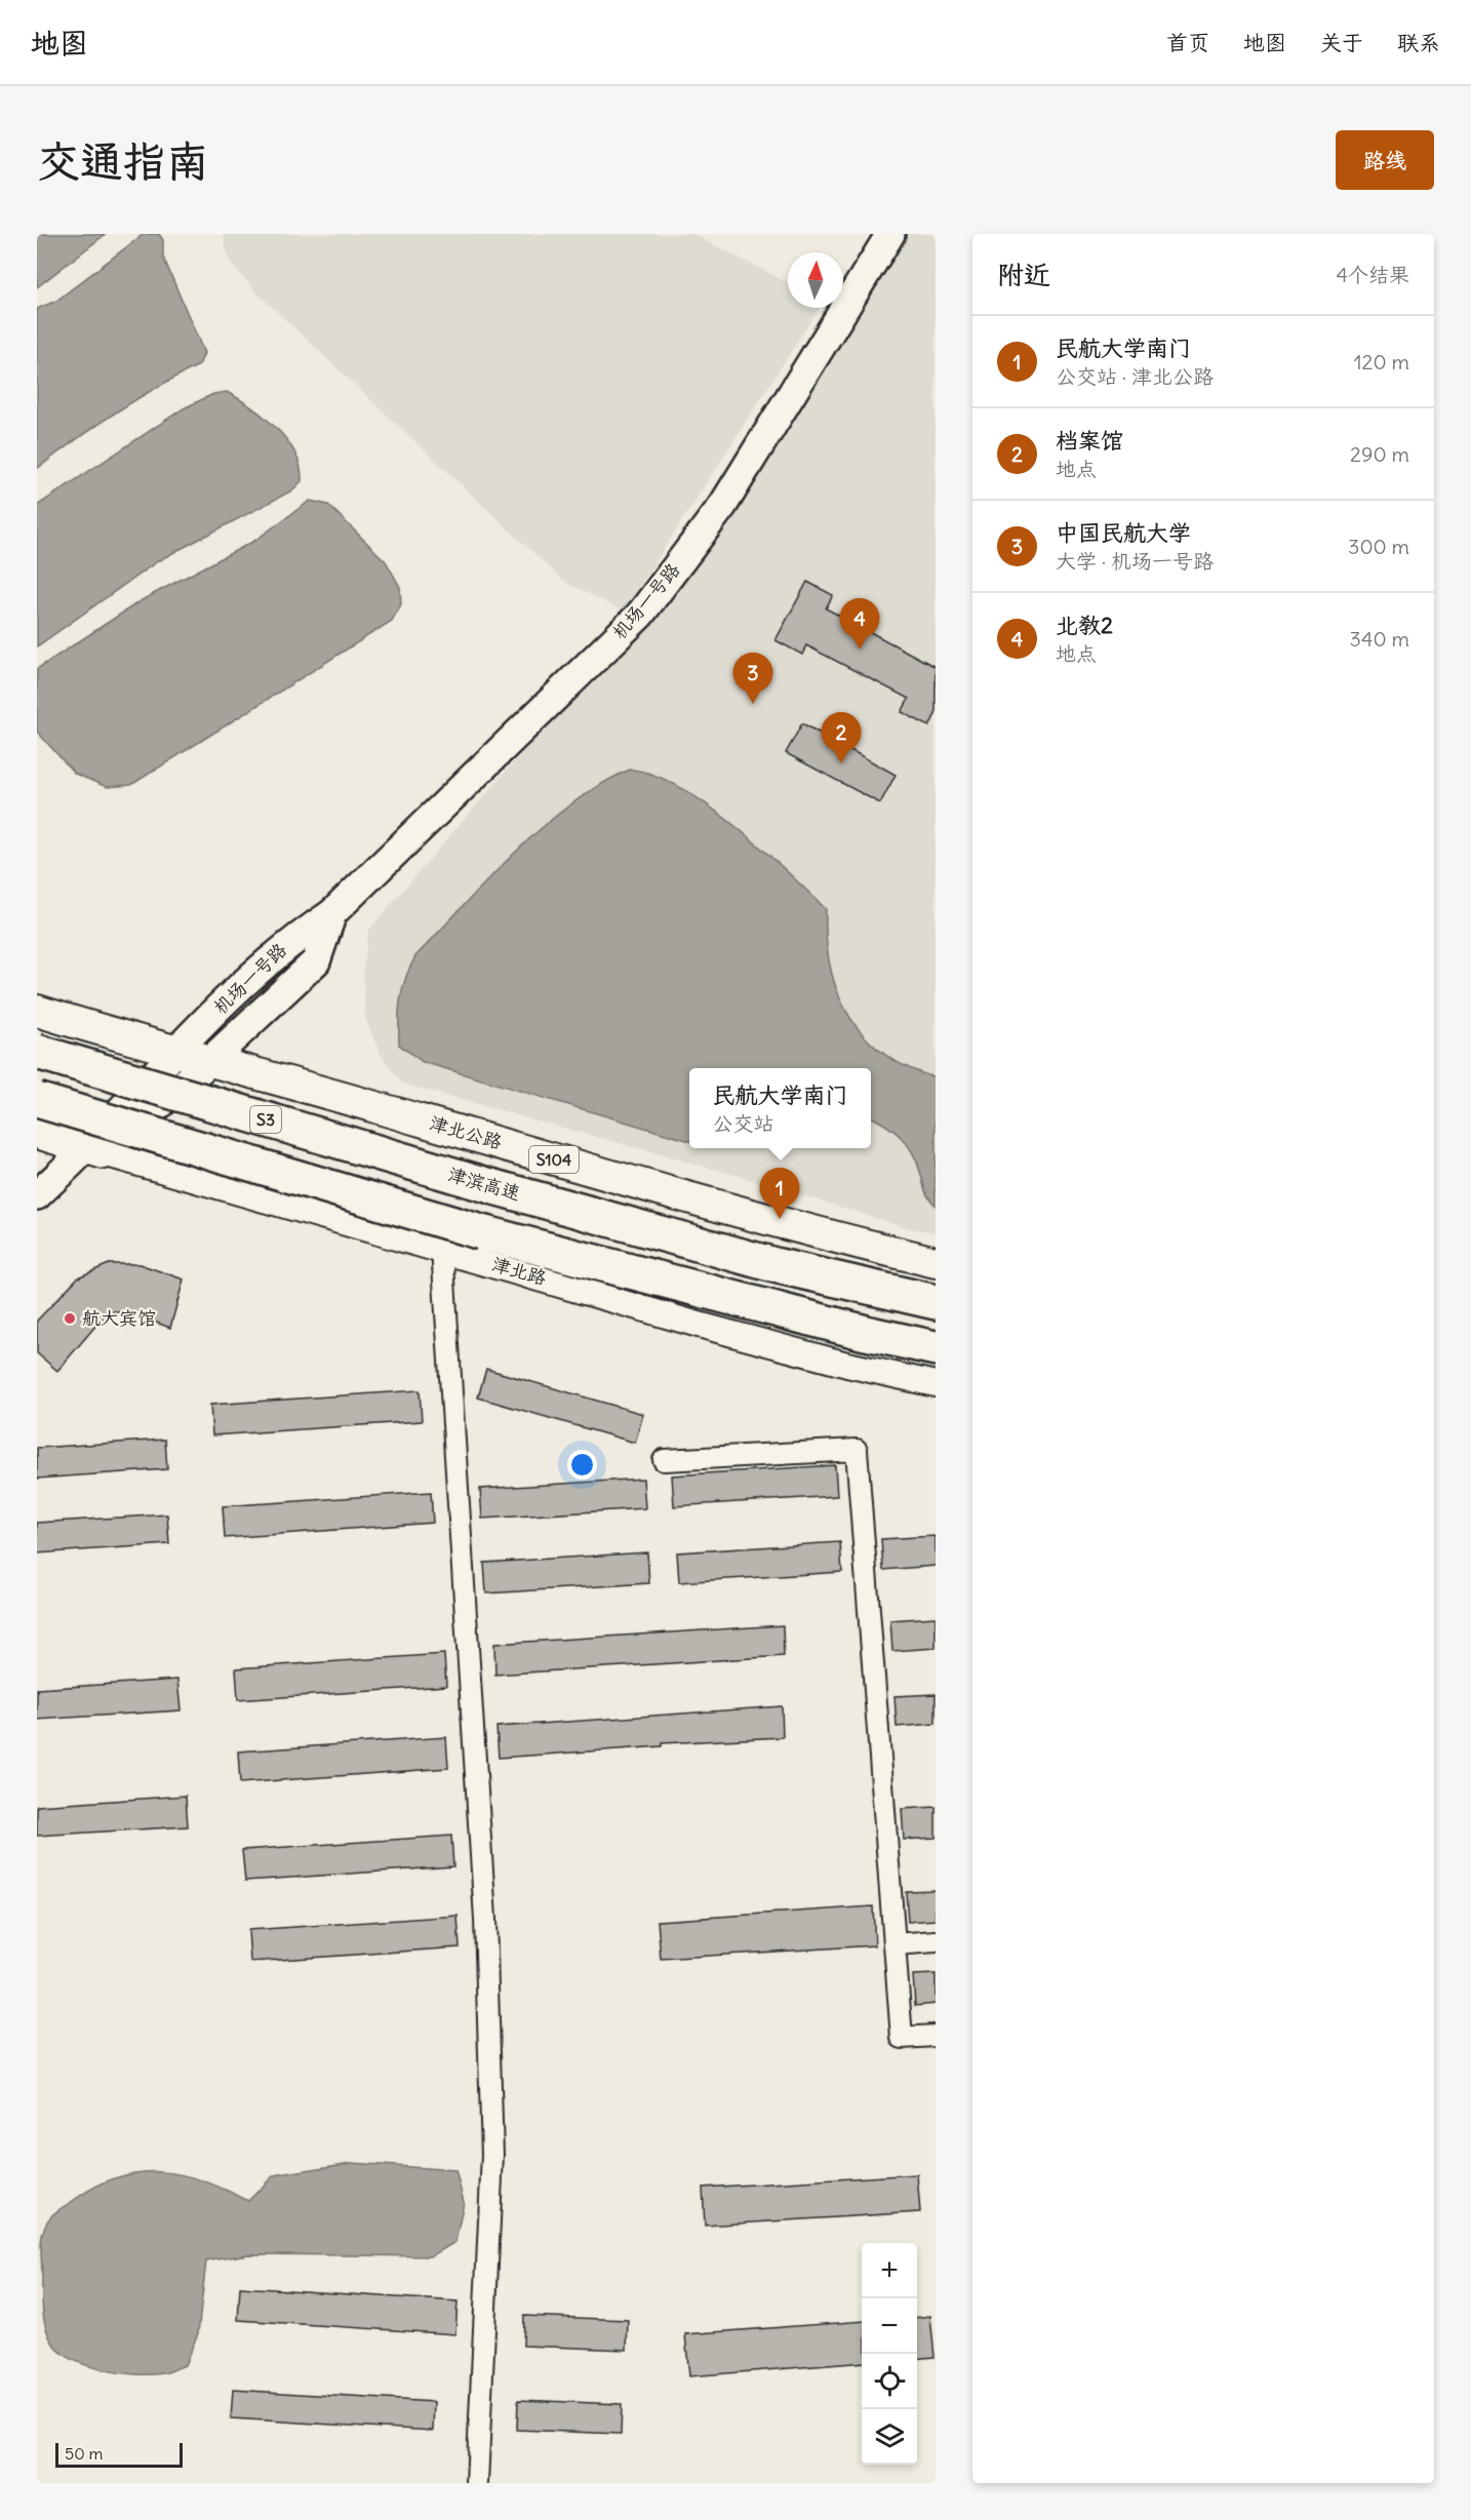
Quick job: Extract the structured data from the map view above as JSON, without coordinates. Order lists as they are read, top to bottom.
{
  "streets": {
    "highway": ["S3", "津滨高速"],
    "main road": ["机场一号路", "津北公路", "S104"],
    "street": ["津北路"]
  },
  "crossings": [
    ["机场一号路", "津北公路"]
  ],
  "places": ["航大宾馆"],
  "scale_bar": "50 m",
  "north": "top",
  "page": {
    "header": "地图",
    "nav": [
      "首页",
      "地图",
      "关于",
      "联系"
    ],
    "buttons": "路线",
    "title": "交通指南",
    "heading": ["附近", "4个结果"],
    "list": [
      {
        "mark": "1",
        "name": "民航大学南门",
        "note": "公交站 · 津北公路",
        "value": "120 m"
      },
      {
        "mark": "2",
        "name": "档案馆",
        "note": "地点",
        "value": "290 m"
      },
      {
        "mark": "3",
        "name": "中国民航大学",
        "note": "大学 · 机场一号路",
        "value": "300 m"
      },
      {
        "mark": "4",
        "name": "北教2",
        "note": "地点",
        "value": "340 m"
      }
    ],
    "pins": [
      "4",
      "3",
      "2",
      "1"
    ],
    "popup": ["民航大学南门", "公交站"],
    "map_buttons": ["+", "−"],
    "scale": "50 m"
  }
}
